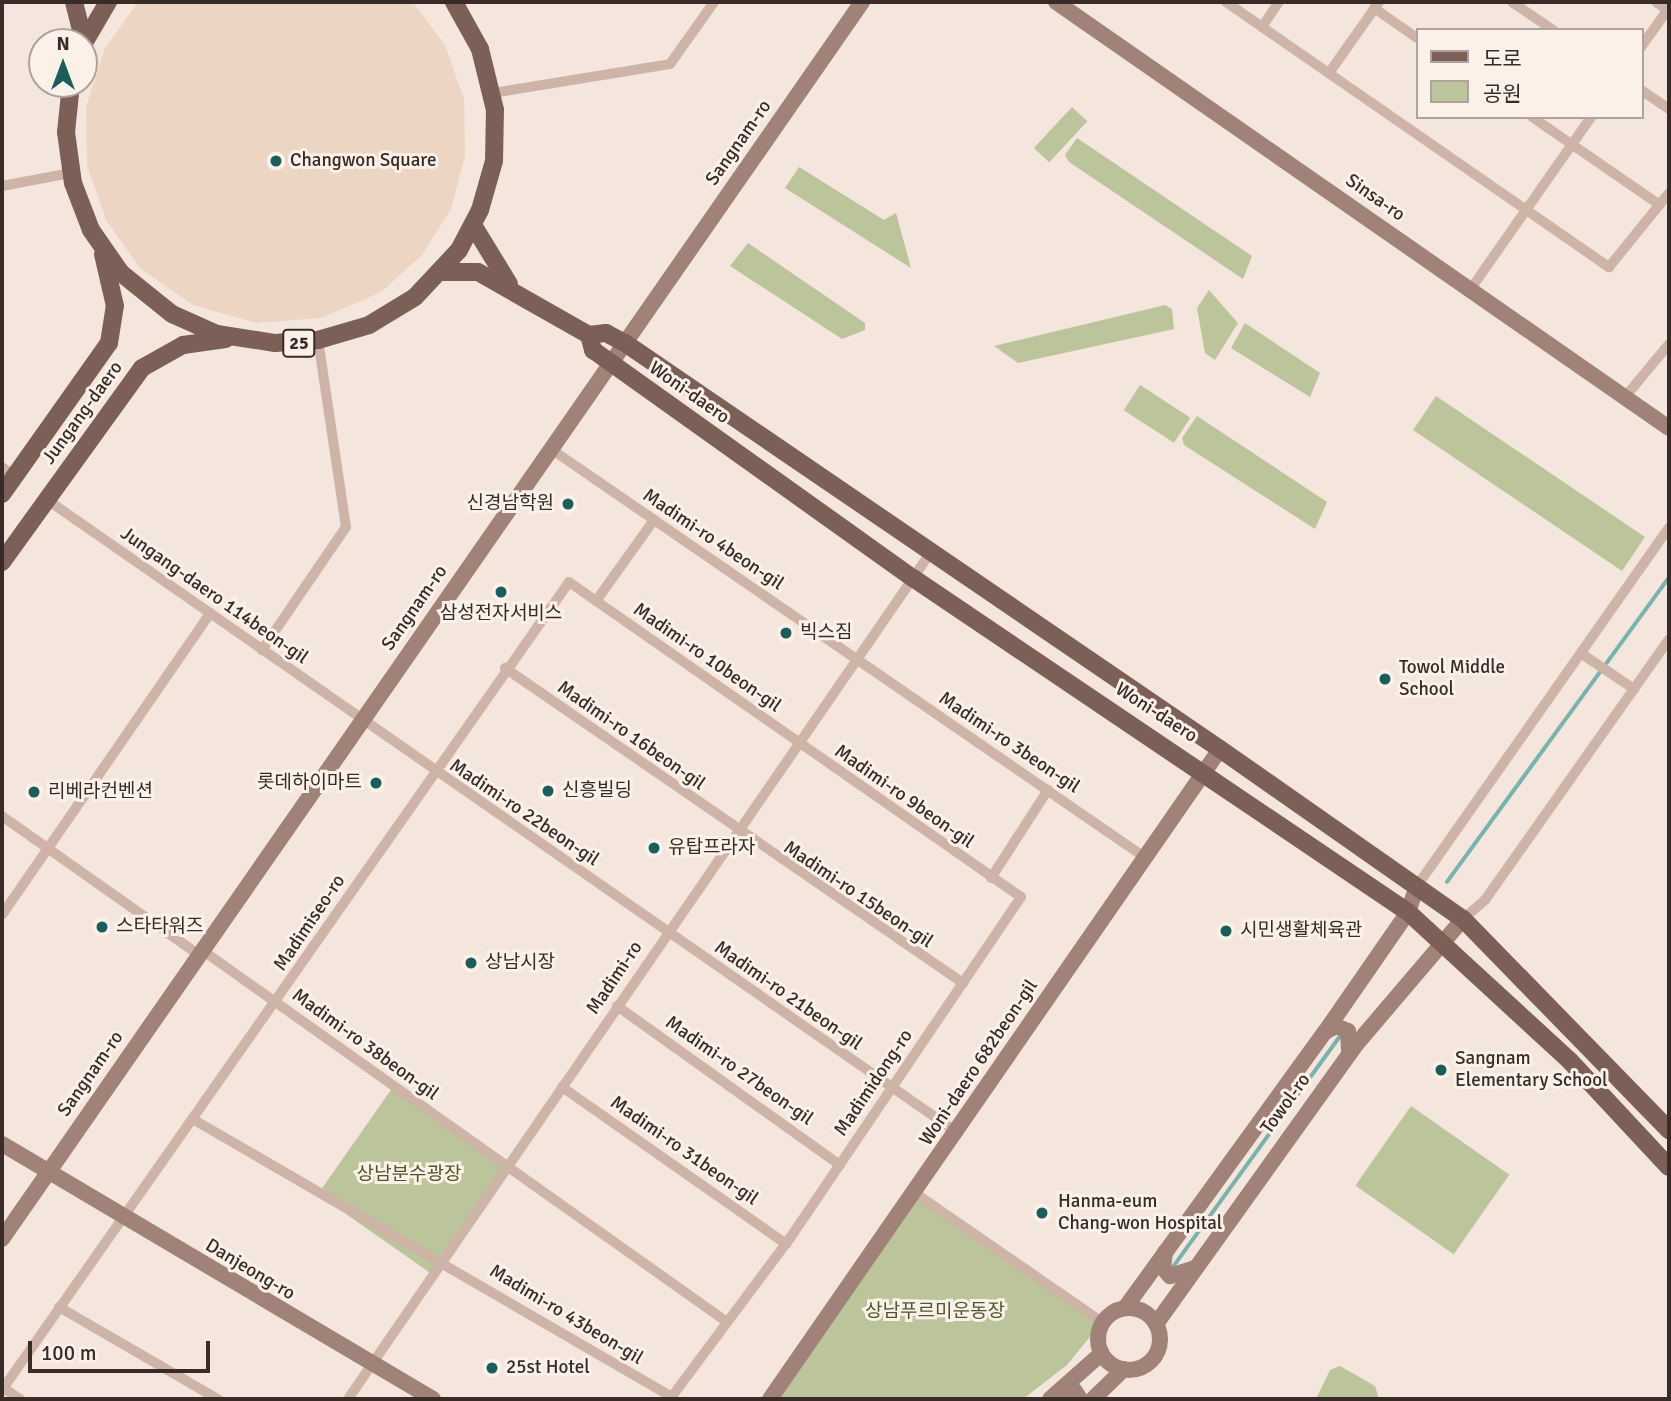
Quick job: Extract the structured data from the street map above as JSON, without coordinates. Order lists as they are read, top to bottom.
{
  "streets": {
    "main road": ["25", "Woni-daero", "Jungang-daero"],
    "street": [
      "Sangnam-ro",
      "Sinsa-ro",
      "Madimi-ro 4beon-gil",
      "Jungang-daero 114beon-gil",
      "Madimi-ro 10beon-gil",
      "Madimi-ro 16beon-gil",
      "Madimi-ro 3beon-gil",
      "Madimi-ro 9beon-gil",
      "Madimi-ro 22beon-gil",
      "Madimi-ro 15beon-gil",
      "Madimiseo-ro",
      "Madimi-ro",
      "Madimi-ro 21beon-gil",
      "Madimi-ro 38beon-gil",
      "Woni-daero 682beon-gil",
      "Madimi-ro 27beon-gil",
      "Madimidong-ro",
      "Towol-ro",
      "Madimi-ro 31beon-gil",
      "Danjeong-ro",
      "Madimi-ro 43beon-gil"
    ]
  },
  "crossings": [
    ["Sangnam-ro", "Woni-daero"],
    ["Sangnam-ro", "Madimi-ro 4beon-gil"],
    ["Sangnam-ro", "Jungang-daero 114beon-gil"],
    ["Sangnam-ro", "Madimi-ro 22beon-gil"],
    ["Sangnam-ro", "Madimi-ro 38beon-gil"],
    ["Sangnam-ro", "Danjeong-ro"],
    ["25", "Woni-daero"],
    ["25", "Jungang-daero"],
    ["Woni-daero", "Madimi-ro"],
    ["Woni-daero", "Woni-daero 682beon-gil"],
    ["Woni-daero", "Towol-ro"],
    ["Jungang-daero", "Jungang-daero 114beon-gil"],
    ["Madimi-ro 4beon-gil", "Madimi-ro 3beon-gil"],
    ["Madimi-ro 4beon-gil", "Madimi-ro"],
    ["Jungang-daero 114beon-gil", "Madimi-ro 22beon-gil"],
    ["Madimi-ro 10beon-gil", "Madimi-ro 9beon-gil"],
    ["Madimi-ro 10beon-gil", "Madimiseo-ro"],
    ["Madimi-ro 10beon-gil", "Madimi-ro"],
    ["Madimi-ro 16beon-gil", "Madimi-ro 15beon-gil"],
    ["Madimi-ro 16beon-gil", "Madimiseo-ro"],
    ["Madimi-ro 16beon-gil", "Madimi-ro"],
    ["Madimi-ro 3beon-gil", "Madimi-ro"],
    ["Madimi-ro 3beon-gil", "Woni-daero 682beon-gil"],
    ["Madimi-ro 9beon-gil", "Madimi-ro"],
    ["Madimi-ro 9beon-gil", "Madimidong-ro"],
    ["Madimi-ro 22beon-gil", "Madimiseo-ro"],
    ["Madimi-ro 22beon-gil", "Madimi-ro"],
    ["Madimi-ro 22beon-gil", "Madimi-ro 21beon-gil"],
    ["Madimi-ro 15beon-gil", "Madimi-ro"],
    ["Madimi-ro 15beon-gil", "Madimidong-ro"],
    ["Madimiseo-ro", "Madimi-ro 38beon-gil"],
    ["Madimiseo-ro", "Danjeong-ro"],
    ["Madimiseo-ro", "Madimi-ro 43beon-gil"],
    ["Madimi-ro", "Madimi-ro 21beon-gil"],
    ["Madimi-ro", "Madimi-ro 38beon-gil"],
    ["Madimi-ro", "Madimi-ro 27beon-gil"],
    ["Madimi-ro", "Madimi-ro 31beon-gil"],
    ["Madimi-ro", "Danjeong-ro"],
    ["Madimi-ro", "Madimi-ro 43beon-gil"],
    ["Madimi-ro 21beon-gil", "Woni-daero 682beon-gil"],
    ["Madimi-ro 21beon-gil", "Madimidong-ro"],
    ["Madimi-ro 27beon-gil", "Madimidong-ro"],
    ["Madimidong-ro", "Madimi-ro 31beon-gil"],
    ["Madimidong-ro", "Madimi-ro 43beon-gil"]
  ],
  "parks": ["상남분수광장", "상남푸르미운동장"],
  "places": [
    "Changwon Square",
    "신경남학원",
    "삼성전자서비스",
    "빅스짐",
    "Towol Middle School",
    "롯데하이마트",
    "신흥빌딩",
    "리베라컨벤션",
    "유탑프라자",
    "스타타워즈",
    "시민생활체육관",
    "상남시장",
    "Sangnam Elementary School",
    "Hanma-eum Chang-won Hospital",
    "25st Hotel"
  ],
  "legend": ["도로", "공원"],
  "scale_bar": "100 m",
  "north": "top"
}
